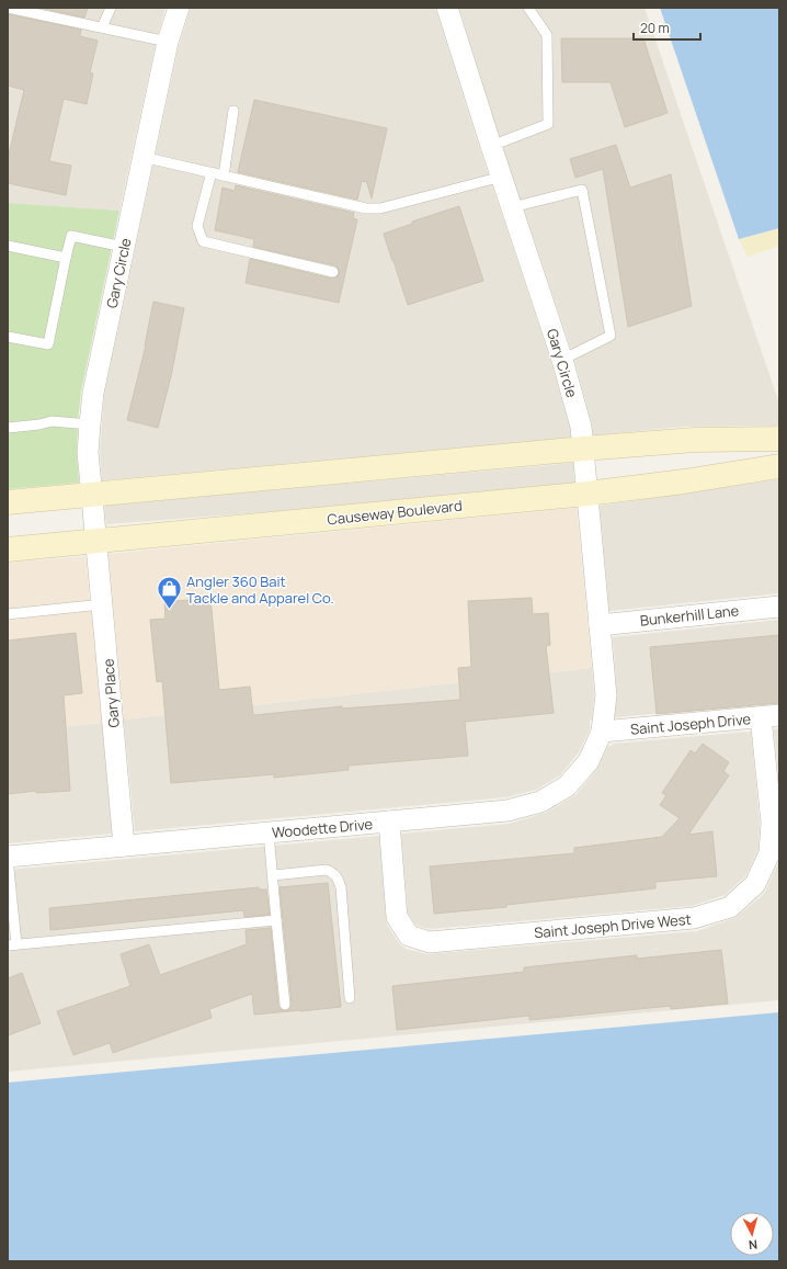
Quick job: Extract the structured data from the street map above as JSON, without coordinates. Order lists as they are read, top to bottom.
{
  "streets": {
    "street": [
      "Gary Circle",
      "Causeway Boulevard",
      "Bunkerhill Lane",
      "Gary Place",
      "Saint Joseph Drive",
      "Woodette Drive",
      "Saint Joseph Drive West"
    ]
  },
  "crossings": [
    ["Gary Circle", "Causeway Boulevard"],
    ["Gary Circle", "Bunkerhill Lane"],
    ["Gary Circle", "Gary Place"],
    ["Gary Circle", "Saint Joseph Drive"],
    ["Gary Circle", "Woodette Drive"],
    ["Causeway Boulevard", "Gary Place"],
    ["Gary Place", "Woodette Drive"],
    ["Saint Joseph Drive", "Woodette Drive"],
    ["Saint Joseph Drive", "Saint Joseph Drive West"],
    ["Woodette Drive", "Saint Joseph Drive West"]
  ],
  "places": {
    "shop": ["Angler 360 Bait Tackle and Apparel Co."]
  },
  "scale_bar": "20 m",
  "north": "bottom"
}
